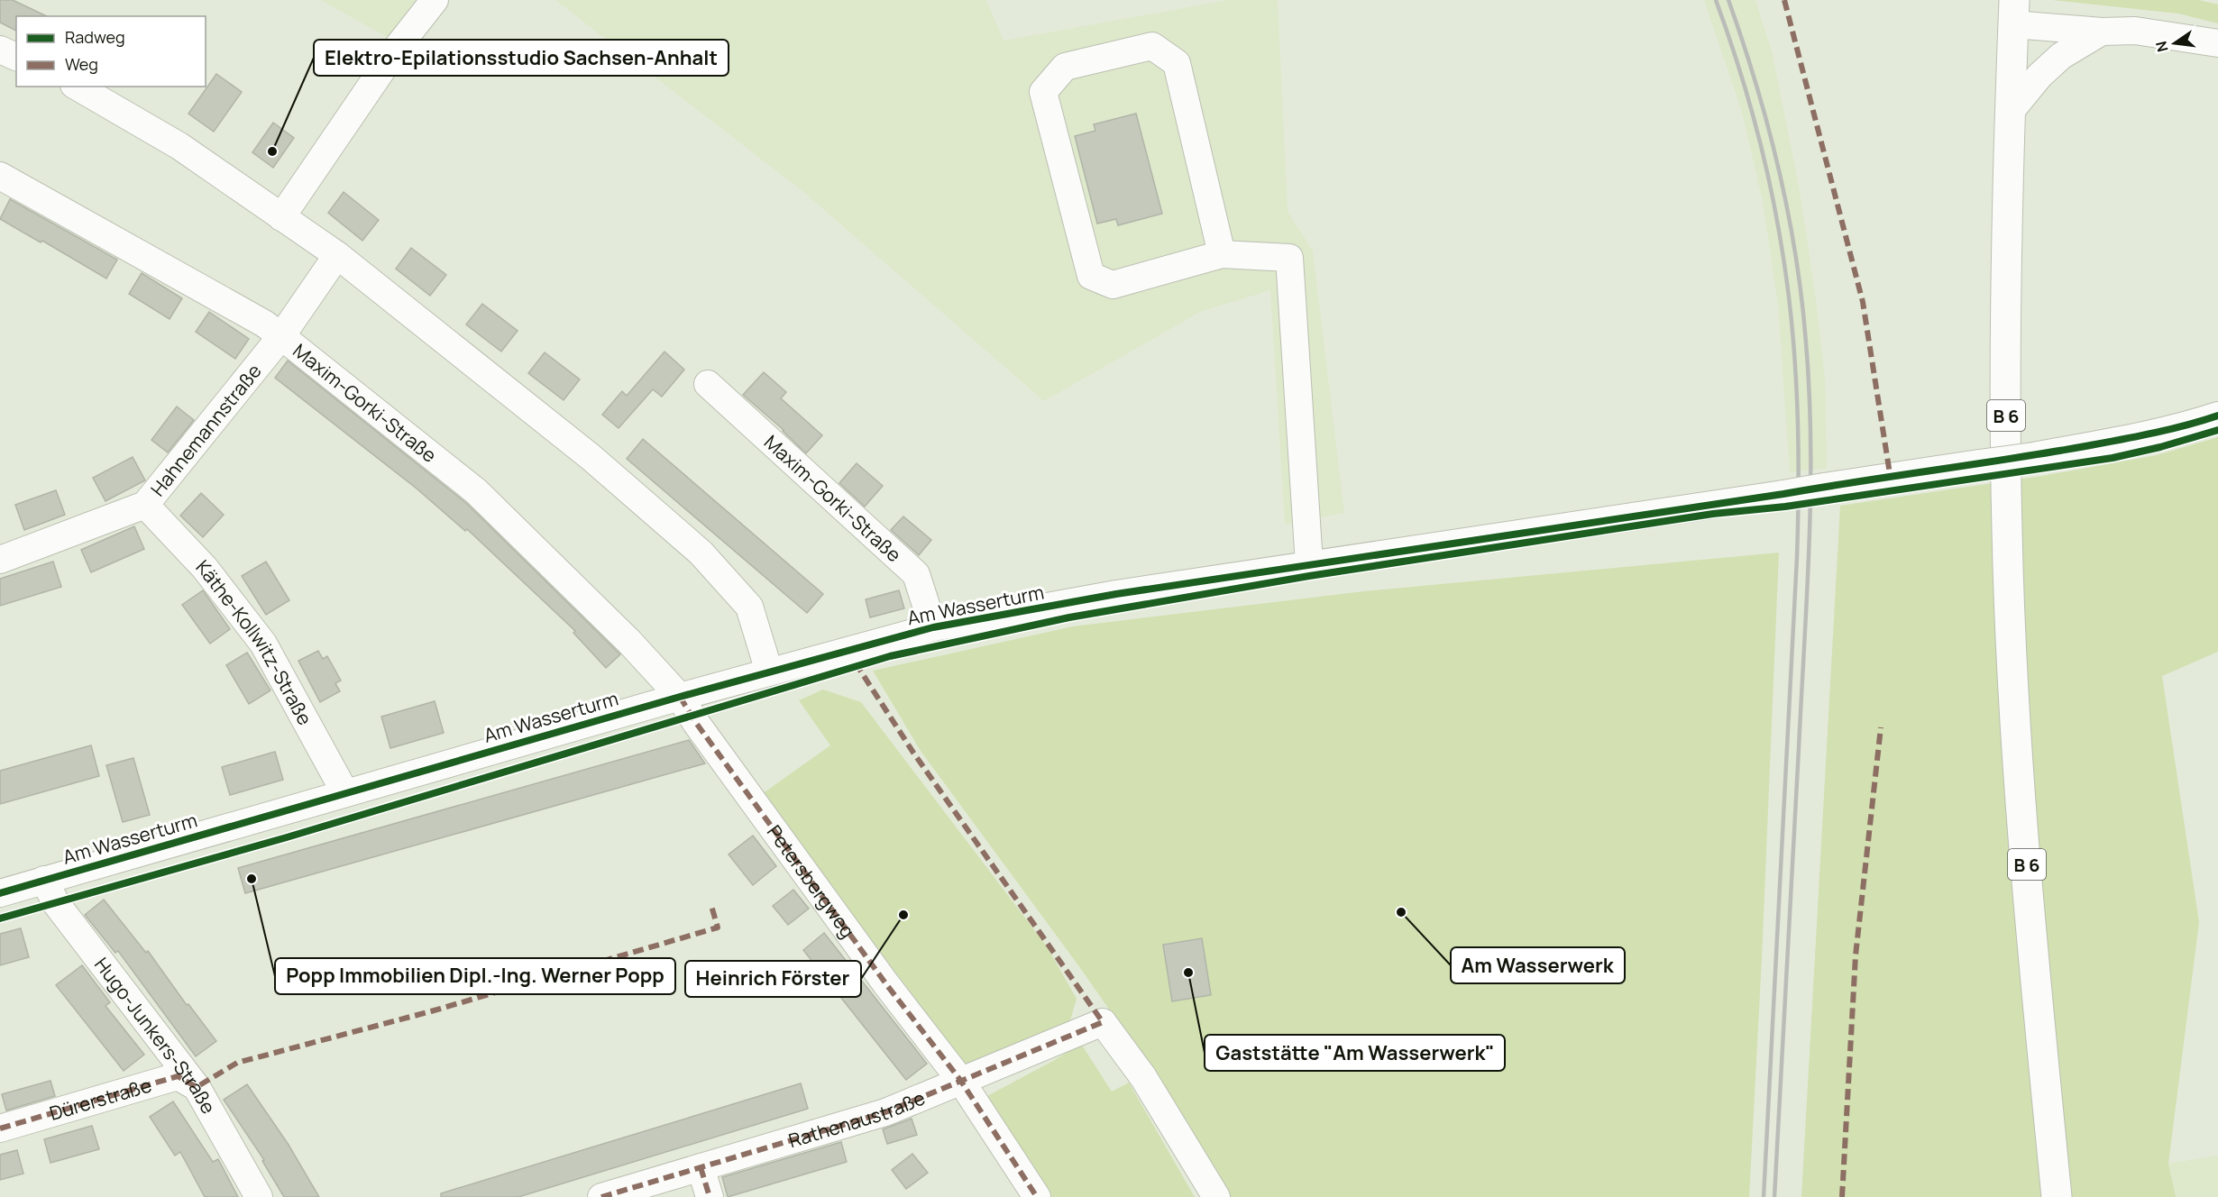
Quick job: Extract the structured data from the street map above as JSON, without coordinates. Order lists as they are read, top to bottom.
{
  "streets": {
    "main road": ["B 6"],
    "street": [
      "Maxim-Gorki-Straße",
      "Hahnemannstraße",
      "Am Wasserturm",
      "Käthe-Kollwitz-Straße",
      "Petersbergweg",
      "Hugo-Junkers-Straße",
      "Dürerstraße",
      "Rathenaustraße"
    ]
  },
  "crossings": [
    ["Maxim-Gorki-Straße", "Hahnemannstraße"],
    ["Maxim-Gorki-Straße", "Am Wasserturm"],
    ["Maxim-Gorki-Straße", "Petersbergweg"],
    ["Hahnemannstraße", "Käthe-Kollwitz-Straße"],
    ["Am Wasserturm", "Käthe-Kollwitz-Straße"],
    ["Am Wasserturm", "Petersbergweg"],
    ["Am Wasserturm", "Hugo-Junkers-Straße"],
    ["Petersbergweg", "Rathenaustraße"],
    ["Hugo-Junkers-Straße", "Dürerstraße"]
  ],
  "places": [
    "Elektro-Epilationsstudio Sachsen-Anhalt",
    "Popp Immobilien Dipl.-Ing. Werner Popp",
    "Am Wasserwerk",
    "Heinrich Förster",
    "Gaststätte \"Am Wasserwerk\""
  ],
  "legend": ["Radweg", "Weg"],
  "north": "left"
}
